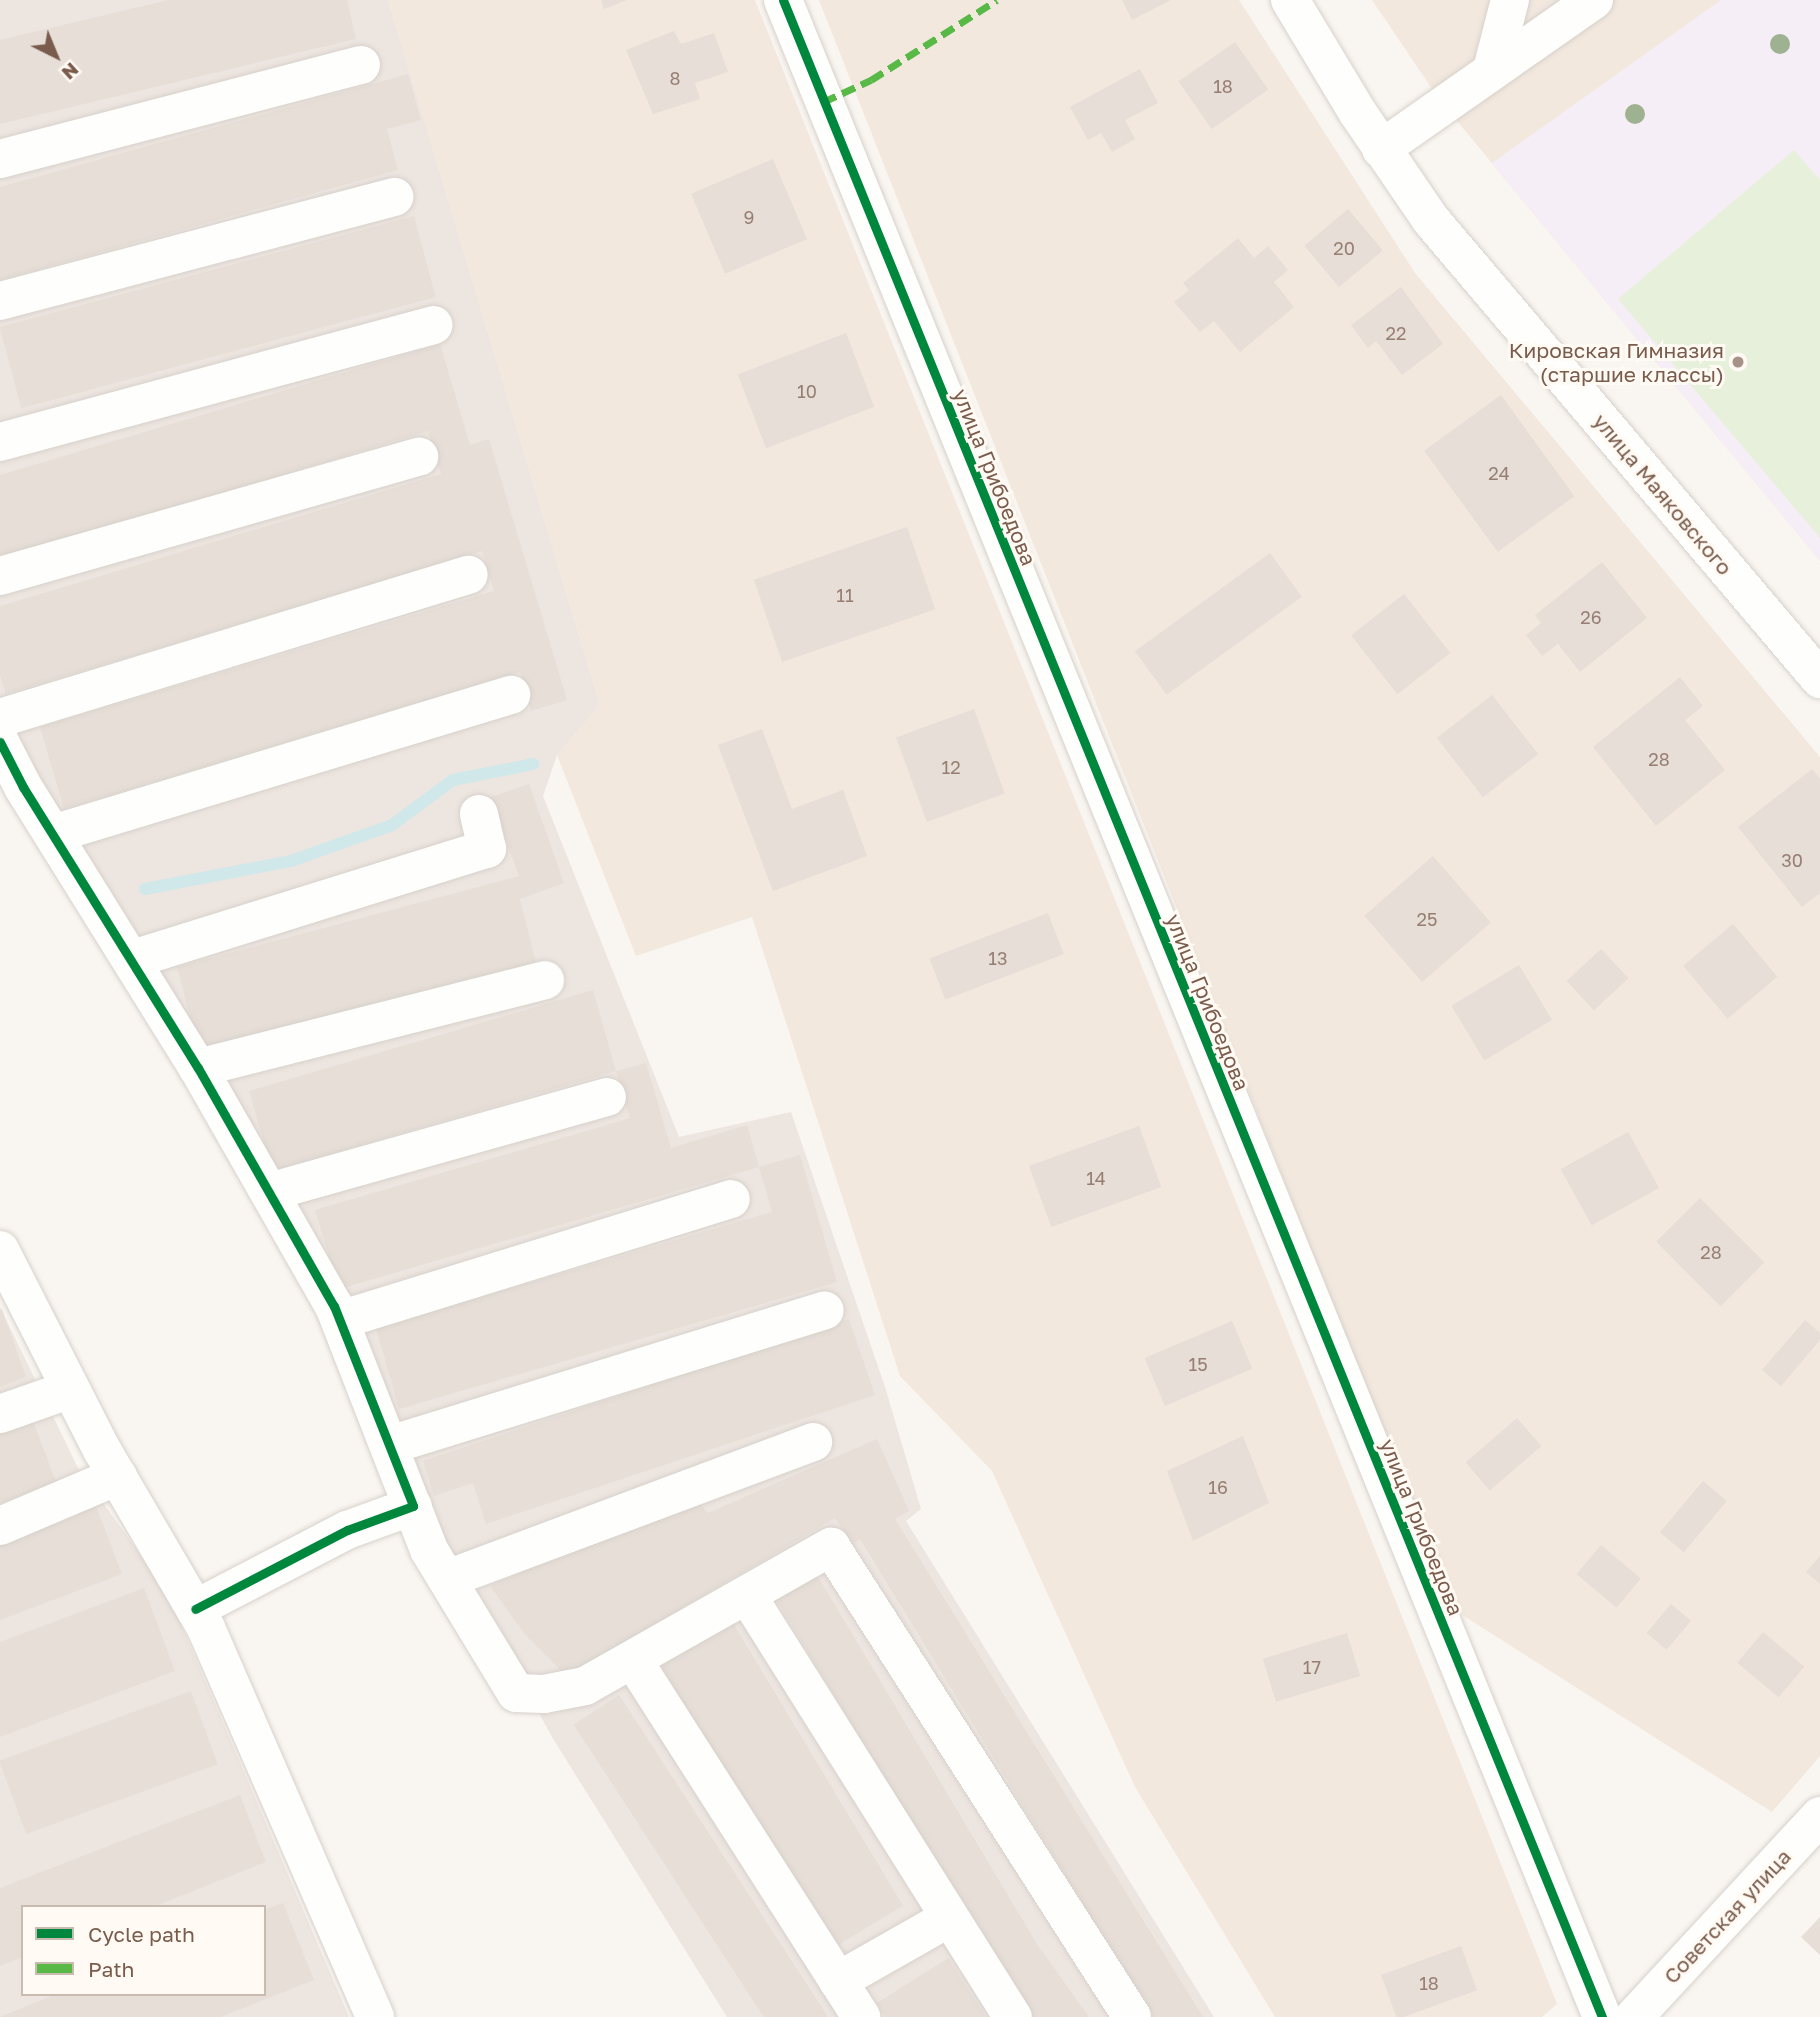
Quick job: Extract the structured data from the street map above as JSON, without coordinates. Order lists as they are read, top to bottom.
{
  "streets": {
    "street": ["улица Грибоедова", "улица Маяковского", "Советская улица"]
  },
  "places": ["Кировская Гимназия (старшие классы)"],
  "house_numbers": [
    "8",
    "18",
    "9",
    "20",
    "22",
    "10",
    "24",
    "11",
    "26",
    "28",
    "12",
    "30",
    "25",
    "13",
    "14",
    "28",
    "15",
    "16",
    "17",
    "18"
  ],
  "legend": ["Cycle path", "Path"],
  "north": "bottom right"
}
